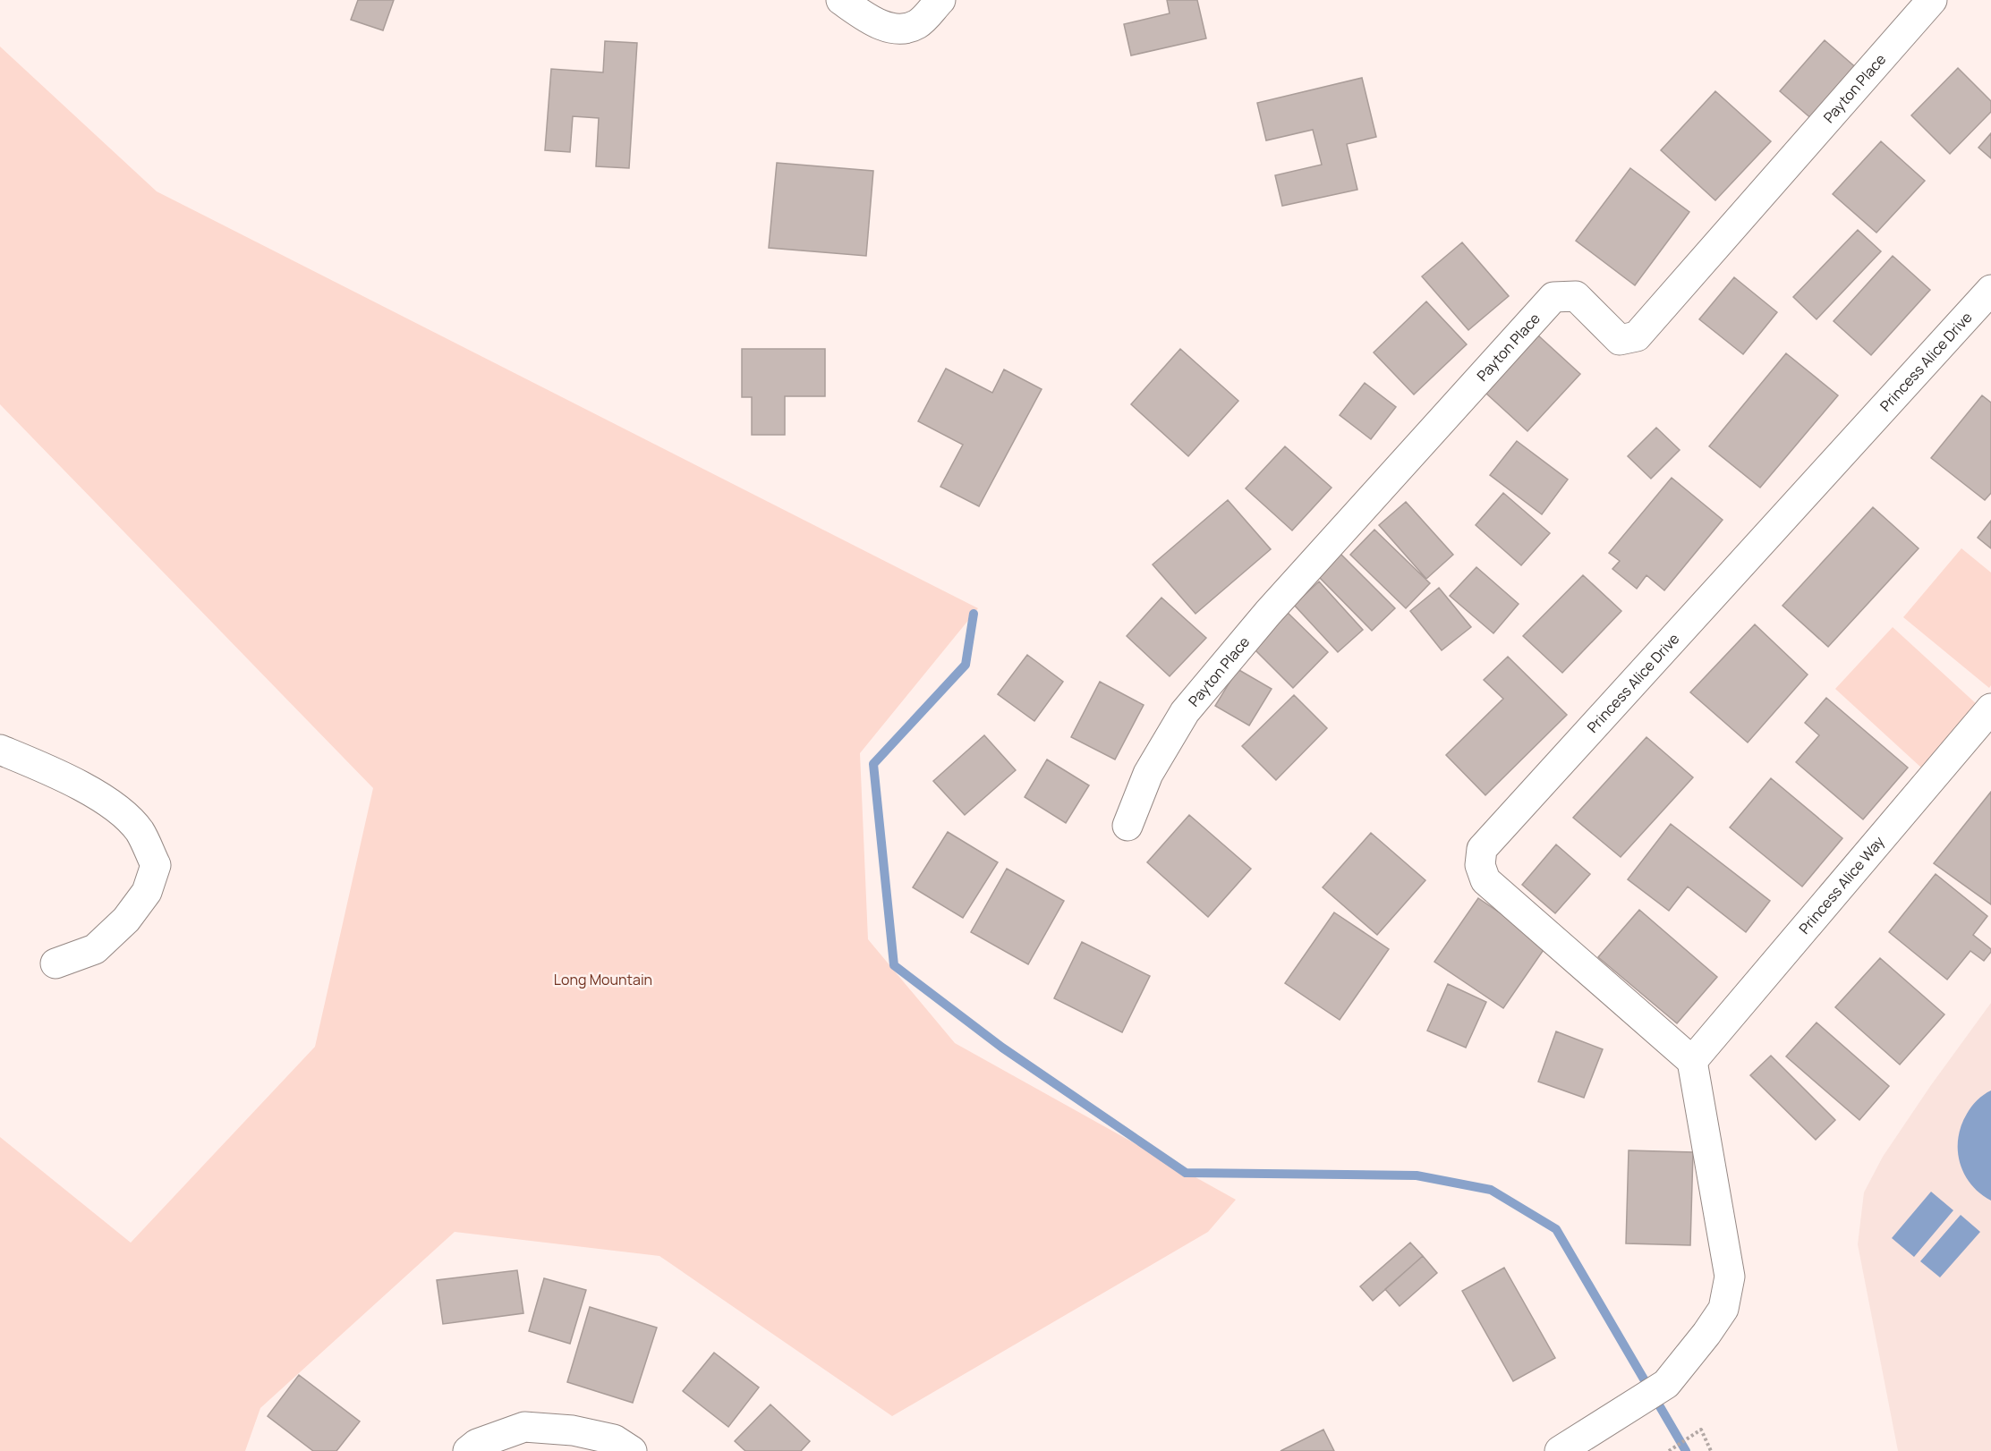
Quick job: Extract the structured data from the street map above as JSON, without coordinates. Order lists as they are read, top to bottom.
{
  "streets": {
    "street": ["Payton Place", "Princess Alice Drive", "Princess Alice Way"]
  },
  "crossings": [
    ["Princess Alice Drive", "Princess Alice Way"]
  ],
  "parks": ["Long Mountain"]
}
